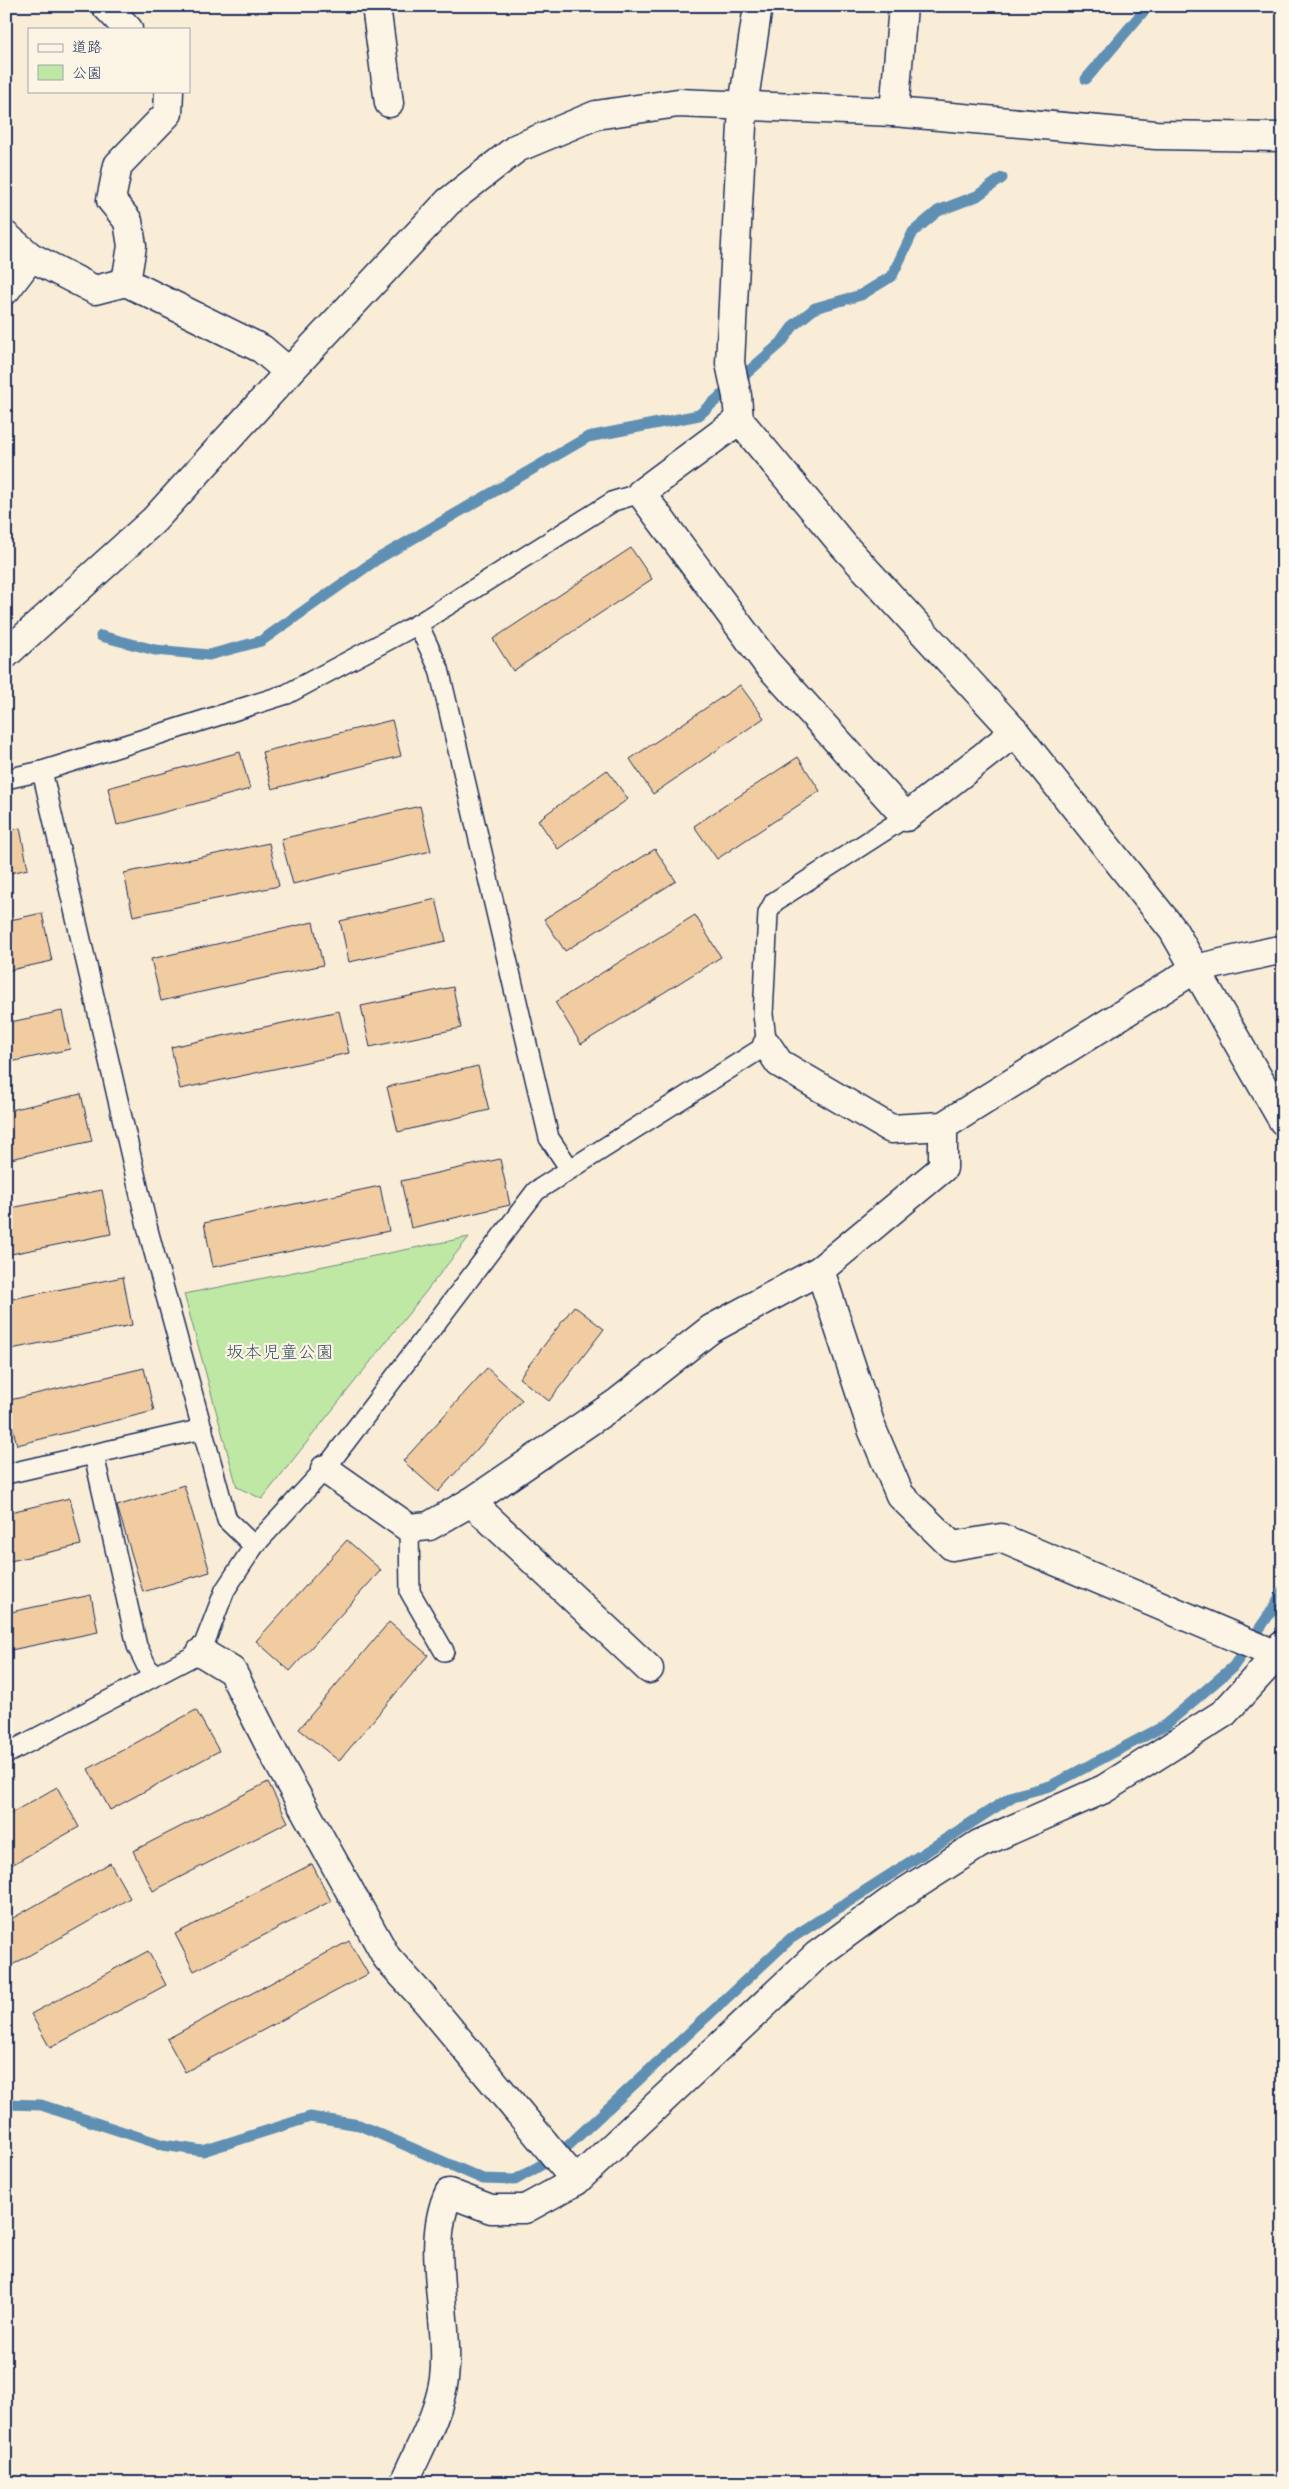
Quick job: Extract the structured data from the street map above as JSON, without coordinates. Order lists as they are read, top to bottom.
{
  "parks": ["坂本児童公園"],
  "legend": ["道路", "公園"]
}
